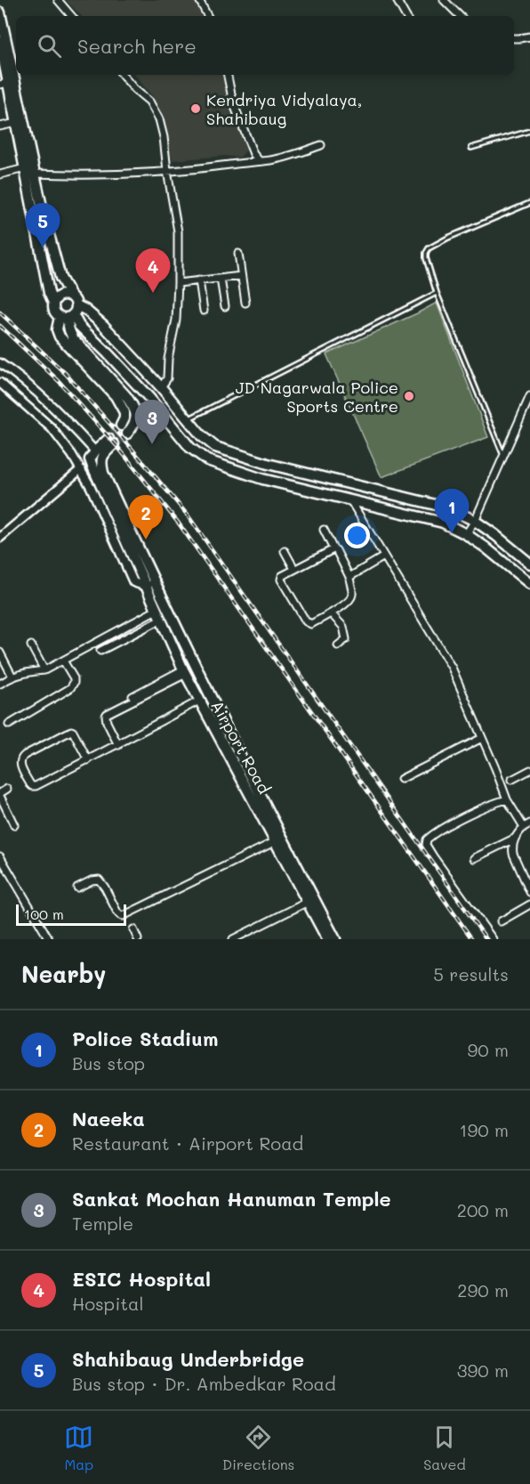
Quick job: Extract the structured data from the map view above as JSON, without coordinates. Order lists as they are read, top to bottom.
{
  "streets": {
    "main road": ["Airport Road"]
  },
  "places": ["Kendriya Vidyalaya, Shahibaug", "JD Nagarwala Police Sports Centre"],
  "scale_bar": "100 m",
  "page": {
    "search": "Search here",
    "pins": [
      "5",
      "4",
      "3",
      "1",
      "2"
    ],
    "scale": "100 m",
    "heading": ["Nearby", "5 results"],
    "list": [
      {
        "mark": "1",
        "name": "Police Stadium",
        "note": "Bus stop",
        "value": "90 m"
      },
      {
        "mark": "2",
        "name": "Naeeka",
        "note": "Restaurant · Airport Road",
        "value": "190 m"
      },
      {
        "mark": "3",
        "name": "Sankat Mochan Hanuman Temple",
        "note": "Temple",
        "value": "200 m"
      },
      {
        "mark": "4",
        "name": "ESIC Hospital",
        "note": "Hospital",
        "value": "290 m"
      },
      {
        "mark": "5",
        "name": "Shahibaug Underbridge",
        "note": "Bus stop · Dr. Ambedkar Road",
        "value": "390 m"
      }
    ],
    "nav": ["Map", "Directions", "Saved"]
  }
}
